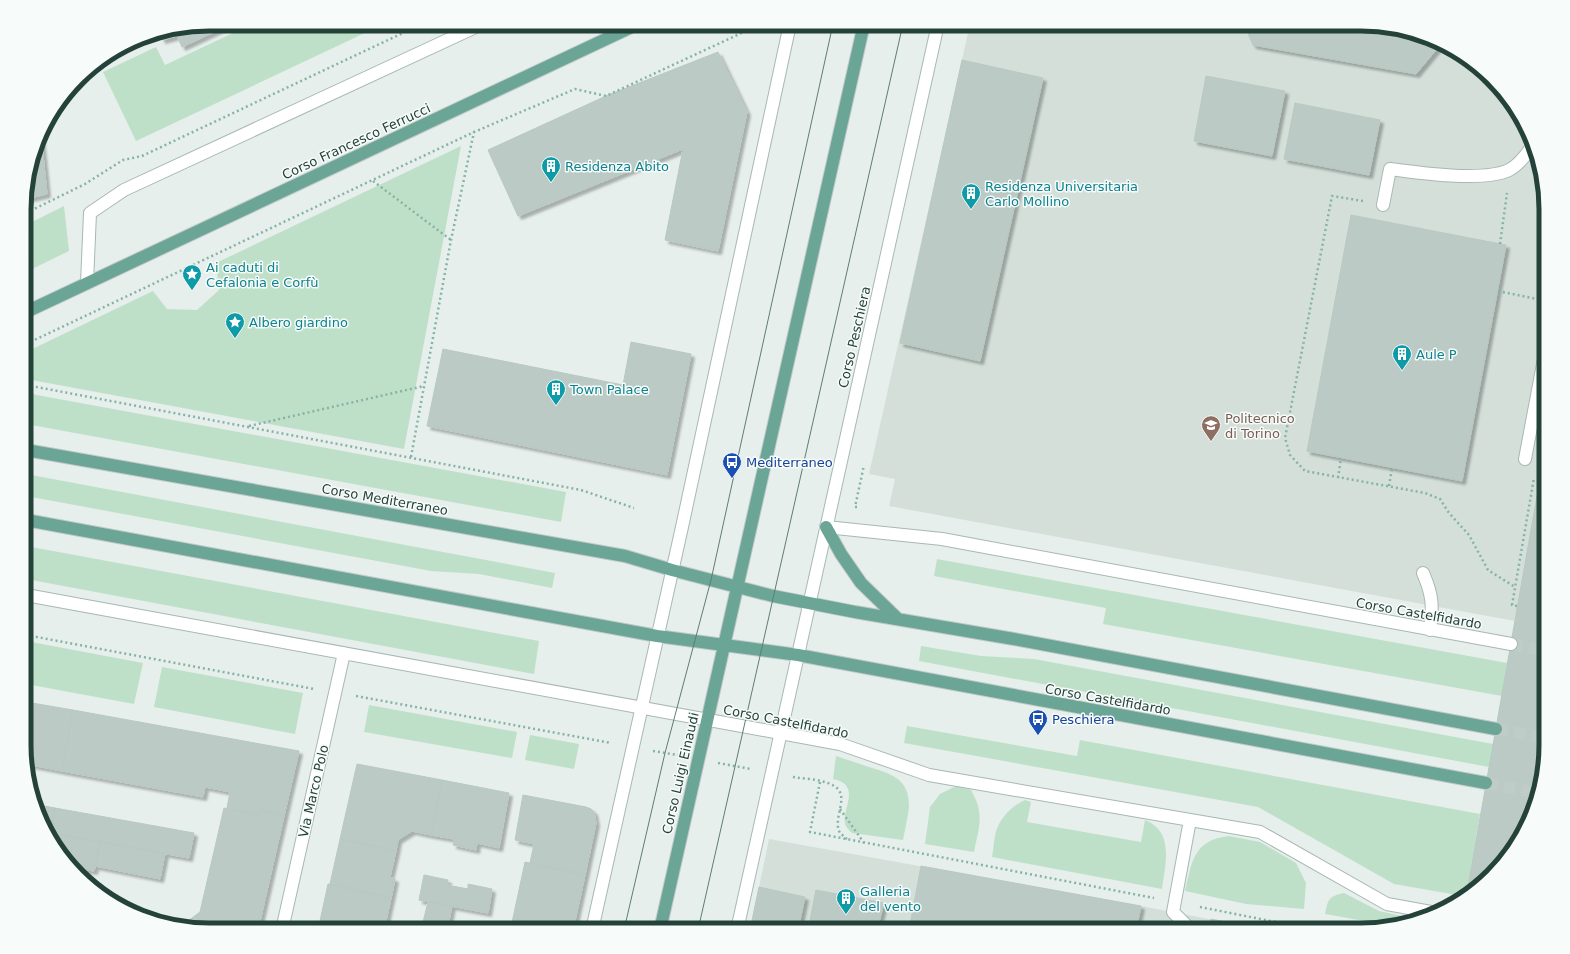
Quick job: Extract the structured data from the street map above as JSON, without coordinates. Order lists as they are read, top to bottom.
{
  "streets": {
    "main road": [
      "Corso Francesco Ferrucci",
      "Corso Mediterraneo",
      "Corso Castelfidardo",
      "Corso Luigi Einaudi"
    ],
    "street": ["Corso Peschiera", "Via Marco Polo"]
  },
  "crossings": [
    ["Corso Peschiera", "Corso Castelfidardo"],
    ["Corso Mediterraneo", "Corso Luigi Einaudi"],
    ["Corso Castelfidardo", "Corso Luigi Einaudi"]
  ],
  "places": {
    "building": [
      "Residenza Abito",
      "Residenza Universitaria Carlo Mollino",
      "Aule P",
      "Town Palace",
      "Galleria del vento"
    ],
    "place": ["Ai caduti di Cefalonia e Corfù", "Albero giardino"],
    "school or university": ["Politecnico di Torino"],
    "bus stop": ["Mediterraneo", "Peschiera"]
  }
}
